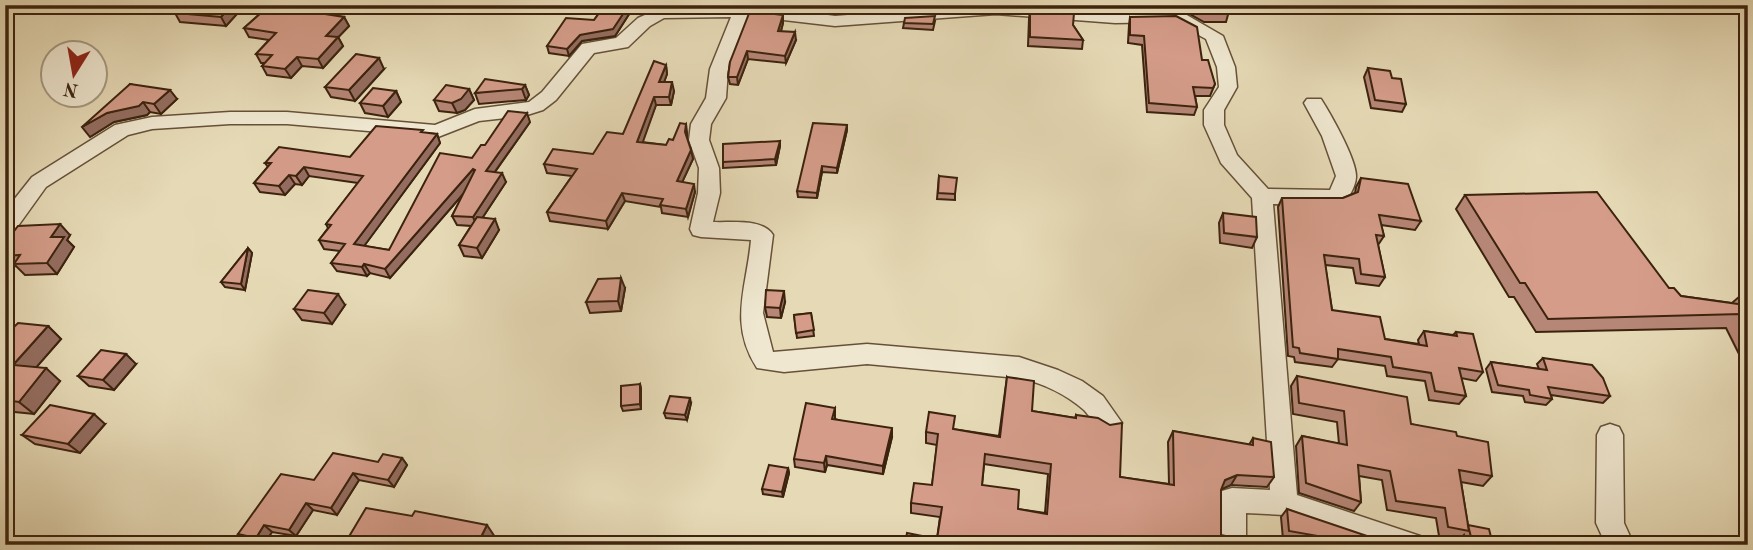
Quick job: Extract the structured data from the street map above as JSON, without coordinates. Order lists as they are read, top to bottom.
{
  "north": "bottom"
}
